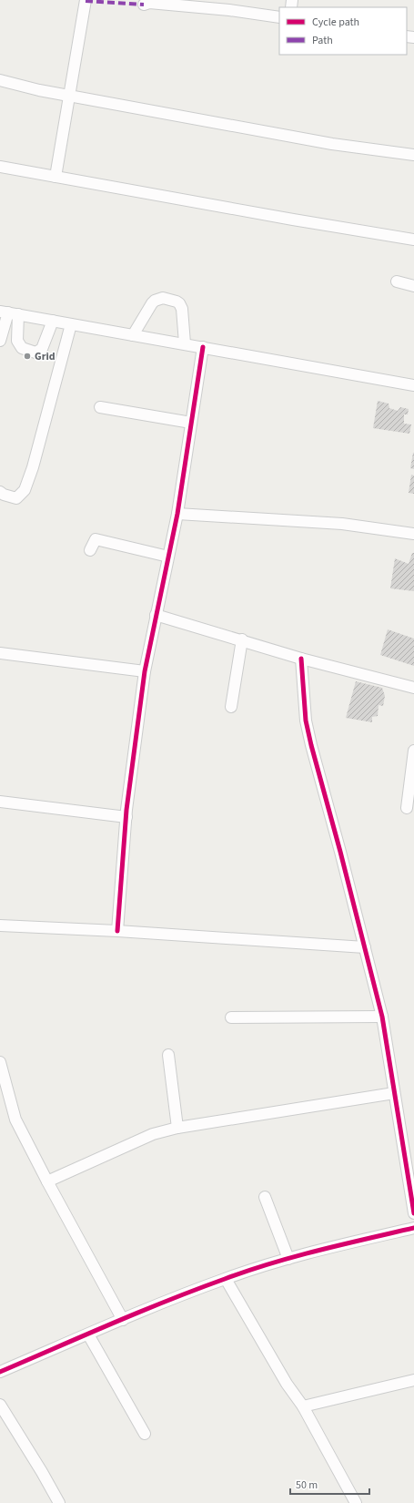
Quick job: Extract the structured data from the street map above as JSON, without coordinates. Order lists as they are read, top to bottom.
{
  "places": ["Grid"],
  "legend": ["Cycle path", "Path"],
  "scale_bar": "50 m"
}
